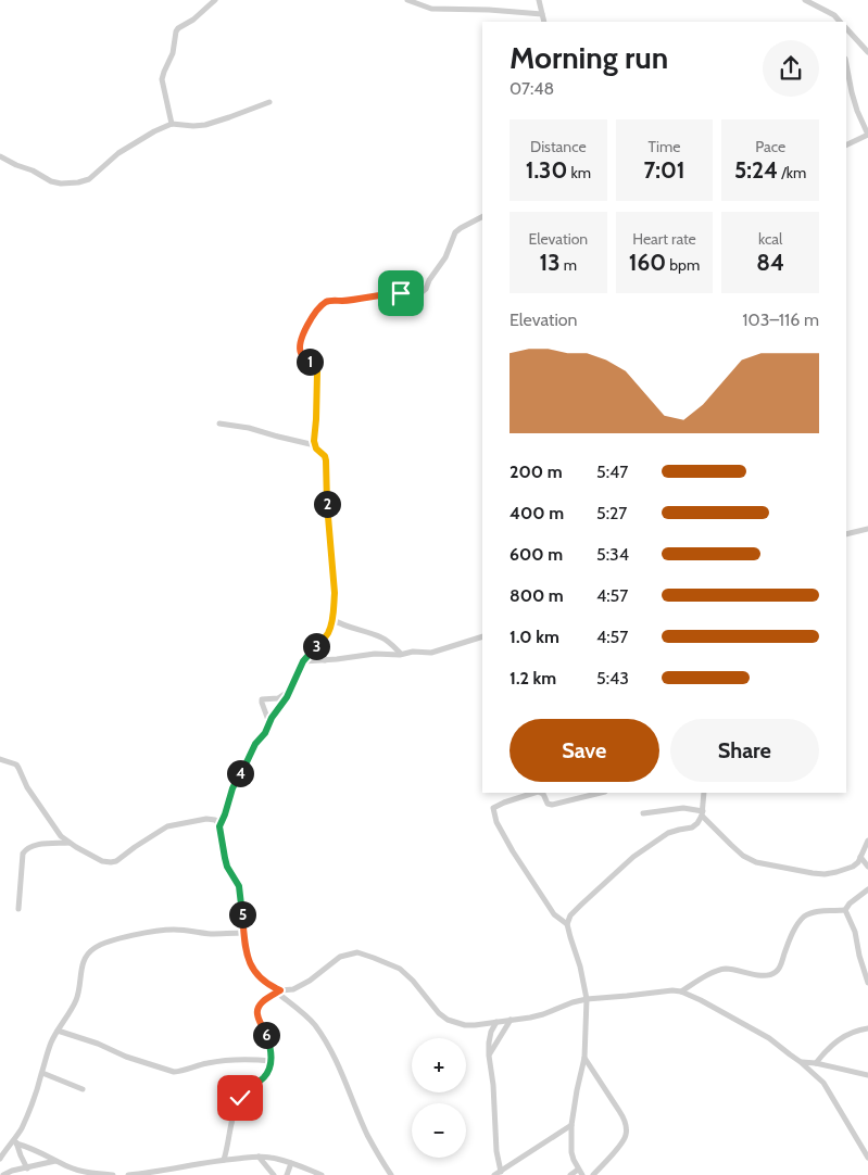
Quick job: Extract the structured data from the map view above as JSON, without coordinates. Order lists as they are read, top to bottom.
{
  "page": {
    "heading": ["Morning run", "07:48"],
    "stats": [
      ["Distance", "1.30 km"],
      ["Time", "7:01"],
      ["Pace", "5:24 /km"],
      ["Elevation", "13 m"],
      ["Heart rate", "160 bpm"],
      ["kcal", "84"]
    ],
    "chart": ["Elevation", "103–116 m"],
    "pins": [
      "1",
      "2",
      "3",
      "4",
      "5",
      "6"
    ],
    "list": [
      {
        "name": "200 m",
        "note": "5:47"
      },
      {
        "name": "400 m",
        "note": "5:27"
      },
      {
        "name": "600 m",
        "note": "5:34"
      },
      {
        "name": "800 m",
        "note": "4:57"
      },
      {
        "name": "1.0 km",
        "note": "4:57"
      },
      {
        "name": "1.2 km",
        "note": "5:43"
      }
    ],
    "buttons": ["Save", "Share"],
    "map_buttons": ["+", "−"]
  }
}
